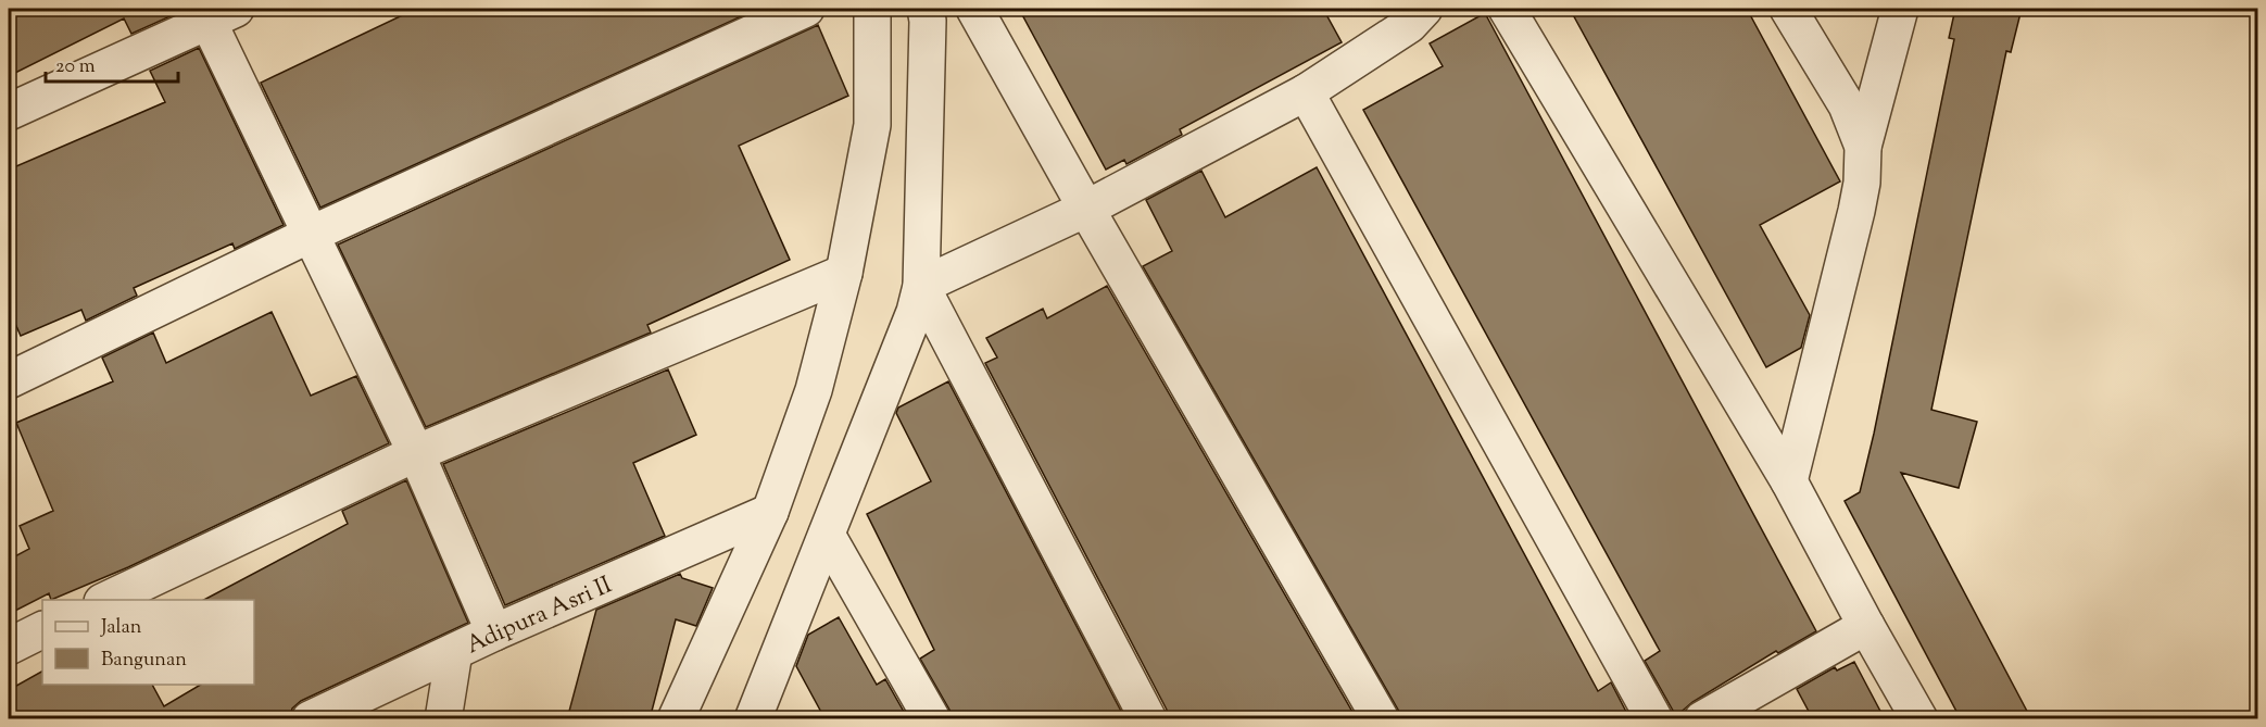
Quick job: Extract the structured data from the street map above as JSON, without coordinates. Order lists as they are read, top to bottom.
{
  "streets": {
    "street": ["Adipura Asri II"]
  },
  "legend": ["Jalan", "Bangunan"],
  "scale_bar": "20 m"
}
